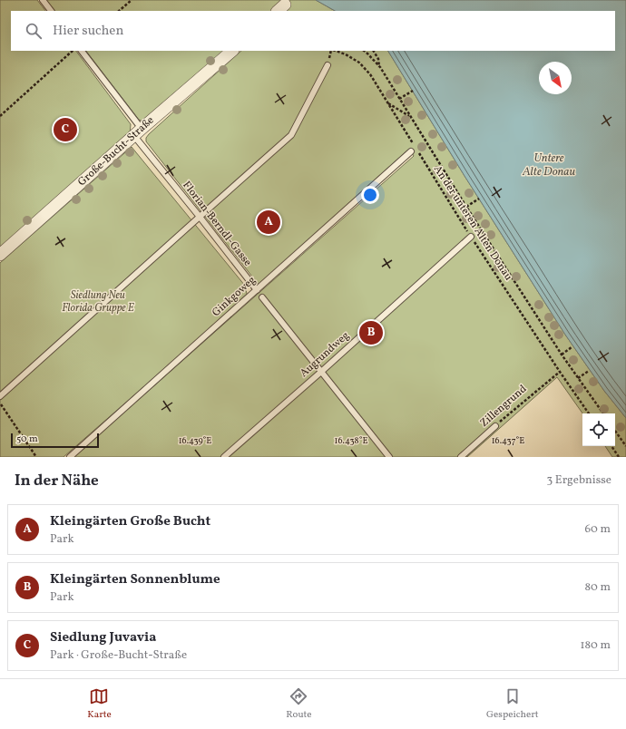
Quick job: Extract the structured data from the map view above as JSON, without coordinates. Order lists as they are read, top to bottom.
{
  "streets": {
    "street": ["Große-Bucht-Straße"],
    "lane": [
      "Florian-Berndl-Gasse",
      "Ginkgoweg",
      "Augrundweg",
      "Zillengrund"
    ],
    "path": ["An der unteren Alten Donau"]
  },
  "crossings": [
    ["Große-Bucht-Straße", "Florian-Berndl-Gasse"],
    ["An der unteren Alten Donau", "Augrundweg"],
    ["An der unteren Alten Donau", "Zillengrund"],
    ["Florian-Berndl-Gasse", "Ginkgoweg"]
  ],
  "water": ["Untere Alte Donau"],
  "parks": ["Siedlung Neu Florida Gruppe E"],
  "scale_bar": "50 m",
  "north": "bottom right",
  "page": {
    "search": "Hier suchen",
    "pins": ["C", "A", "B"],
    "scale": "50 m",
    "heading": ["In der Nähe", "3 Ergebnisse"],
    "list": [
      {
        "mark": "A",
        "name": "Kleingärten Große Bucht",
        "note": "Park",
        "value": "60 m"
      },
      {
        "mark": "B",
        "name": "Kleingärten Sonnenblume",
        "note": "Park",
        "value": "80 m"
      },
      {
        "mark": "C",
        "name": "Siedlung Juvavia",
        "note": "Park · Große-Bucht-Straße",
        "value": "180 m"
      }
    ],
    "nav": ["Karte", "Route", "Gespeichert"]
  },
  "coordinates": ["16.439°E", "16.438°E", "16.437°E"]
}
